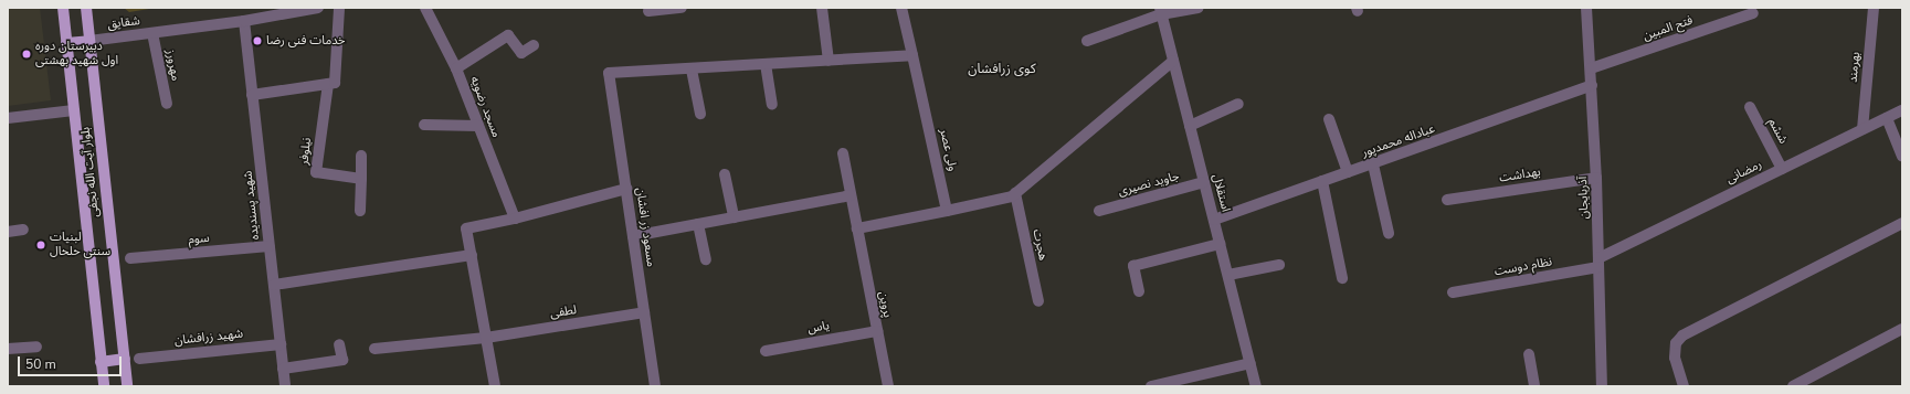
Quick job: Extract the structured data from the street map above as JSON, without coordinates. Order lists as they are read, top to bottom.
{
  "streets": {
    "main road": ["بلوار آیت الله نجفی"],
    "street": [
      "شقایق",
      "فتح المبین",
      "مهرورز",
      "بهرمند",
      "مسجد رضویه",
      "ششم",
      "عباداله محمدپور",
      "ولی عصر",
      "نیلوفر",
      "رمضانی",
      "بهداشت",
      "جاوید نصیری",
      "استقلال",
      "آذربایجان",
      "شهید پسندیده",
      "مسعود زر افشان",
      "سوم",
      "هجرت",
      "نظام دوست",
      "پروین",
      "لطفی",
      "یاس",
      "شهید زرافشان"
    ]
  },
  "crossings": [
    ["شقایق", "مهرورز"],
    ["شقایق", "بلوار آیت الله نجفی"],
    ["شقایق", "شهید پسندیده"],
    ["فتح المبین", "آذربایجان"],
    ["بهرمند", "رمضانی"],
    ["ششم", "رمضانی"],
    ["عباداله محمدپور", "استقلال"],
    ["عباداله محمدپور", "آذربایجان"],
    ["رمضانی", "آذربایجان"],
    ["رمضانی", "نظام دوست"],
    ["بهداشت", "آذربایجان"],
    ["جاوید نصیری", "استقلال"],
    ["آذربایجان", "نظام دوست"],
    ["شهید پسندیده", "سوم"],
    ["شهید پسندیده", "شهید زرافشان"],
    ["مسعود زر افشان", "لطفی"],
    ["پروین", "یاس"]
  ],
  "districts": ["کوی زرافشان"],
  "places": ["خدمات فنی رضا", "دبیرستان دوره اول شهید بهشتی", "لبنیات سنتی خلخال"],
  "scale_bar": "50 m"
}
